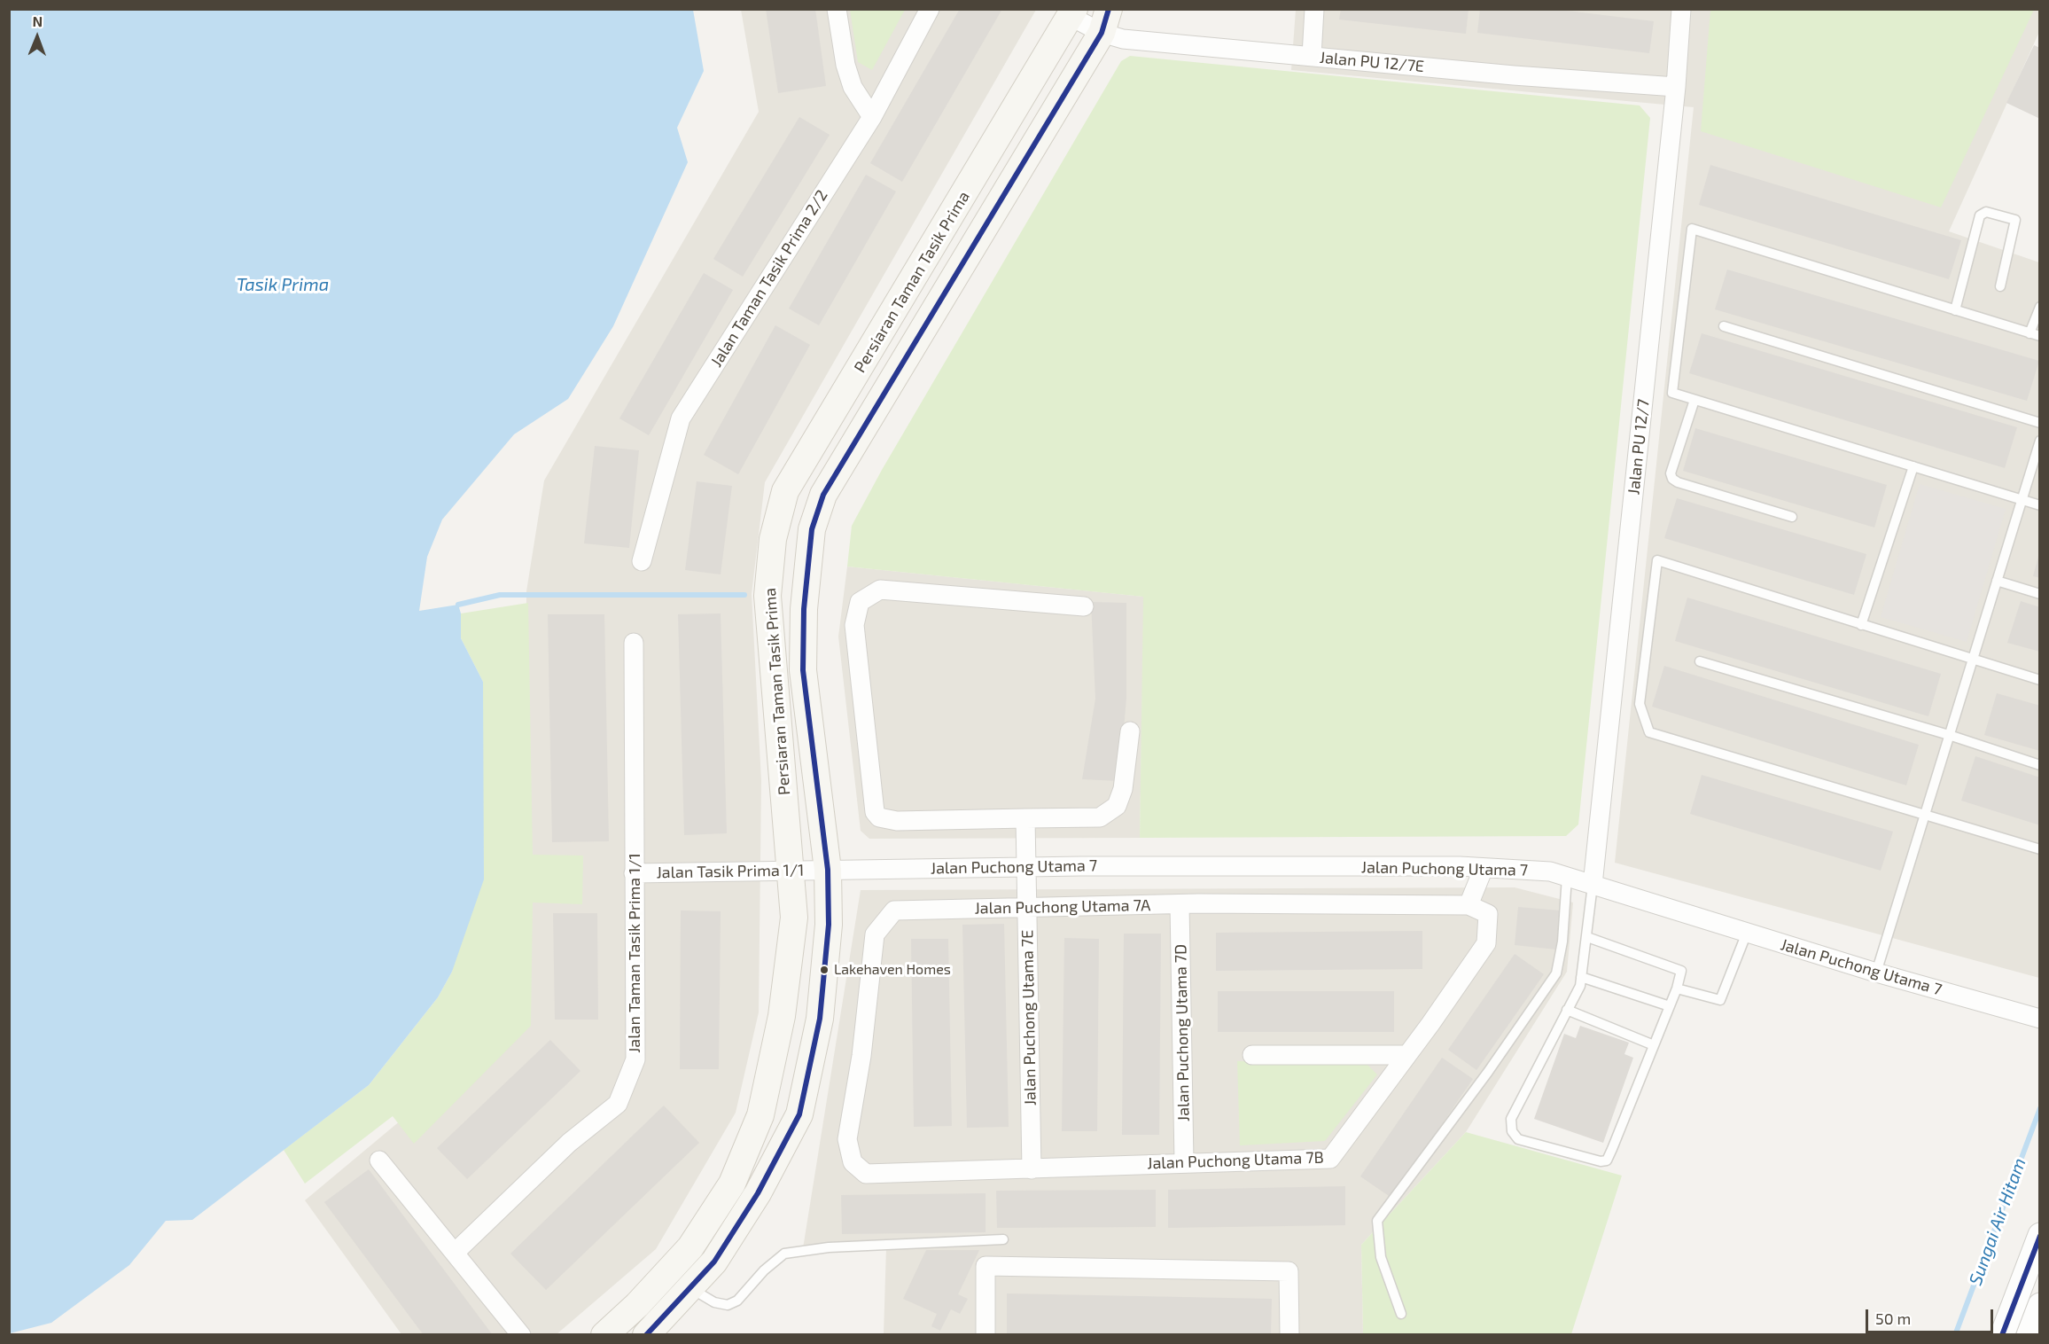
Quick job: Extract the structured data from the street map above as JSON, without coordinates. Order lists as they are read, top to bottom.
{
  "streets": {
    "main road": ["Persiaran Taman Tasik Prima"],
    "street": [
      "Jalan PU 12/7E",
      "Jalan Taman Tasik Prima 2/2",
      "Jalan PU 12/7",
      "Jalan Puchong Utama 7",
      "Jalan Tasik Prima 1/1",
      "Jalan Puchong Utama 7A",
      "Jalan Taman Tasik Prima 1/1",
      "Jalan Puchong Utama 7E",
      "Jalan Puchong Utama 7D",
      "Jalan Puchong Utama 7B"
    ]
  },
  "crossings": [
    ["Jalan PU 12/7E", "Persiaran Taman Tasik Prima"],
    ["Jalan PU 12/7E", "Jalan PU 12/7"],
    ["Persiaran Taman Tasik Prima", "Jalan Puchong Utama 7"],
    ["Persiaran Taman Tasik Prima", "Jalan Tasik Prima 1/1"],
    ["Jalan PU 12/7", "Jalan Puchong Utama 7"],
    ["Jalan Puchong Utama 7", "Jalan Tasik Prima 1/1"],
    ["Jalan Puchong Utama 7", "Jalan Puchong Utama 7E"],
    ["Jalan Tasik Prima 1/1", "Jalan Taman Tasik Prima 1/1"],
    ["Jalan Puchong Utama 7A", "Jalan Puchong Utama 7E"],
    ["Jalan Puchong Utama 7A", "Jalan Puchong Utama 7D"],
    ["Jalan Puchong Utama 7A", "Jalan Puchong Utama 7B"],
    ["Jalan Puchong Utama 7E", "Jalan Puchong Utama 7B"],
    ["Jalan Puchong Utama 7D", "Jalan Puchong Utama 7B"]
  ],
  "water": ["Tasik Prima", "Sungai Air Hitam"],
  "places": ["Lakehaven Homes"],
  "scale_bar": "50 m",
  "north": "top"
}
